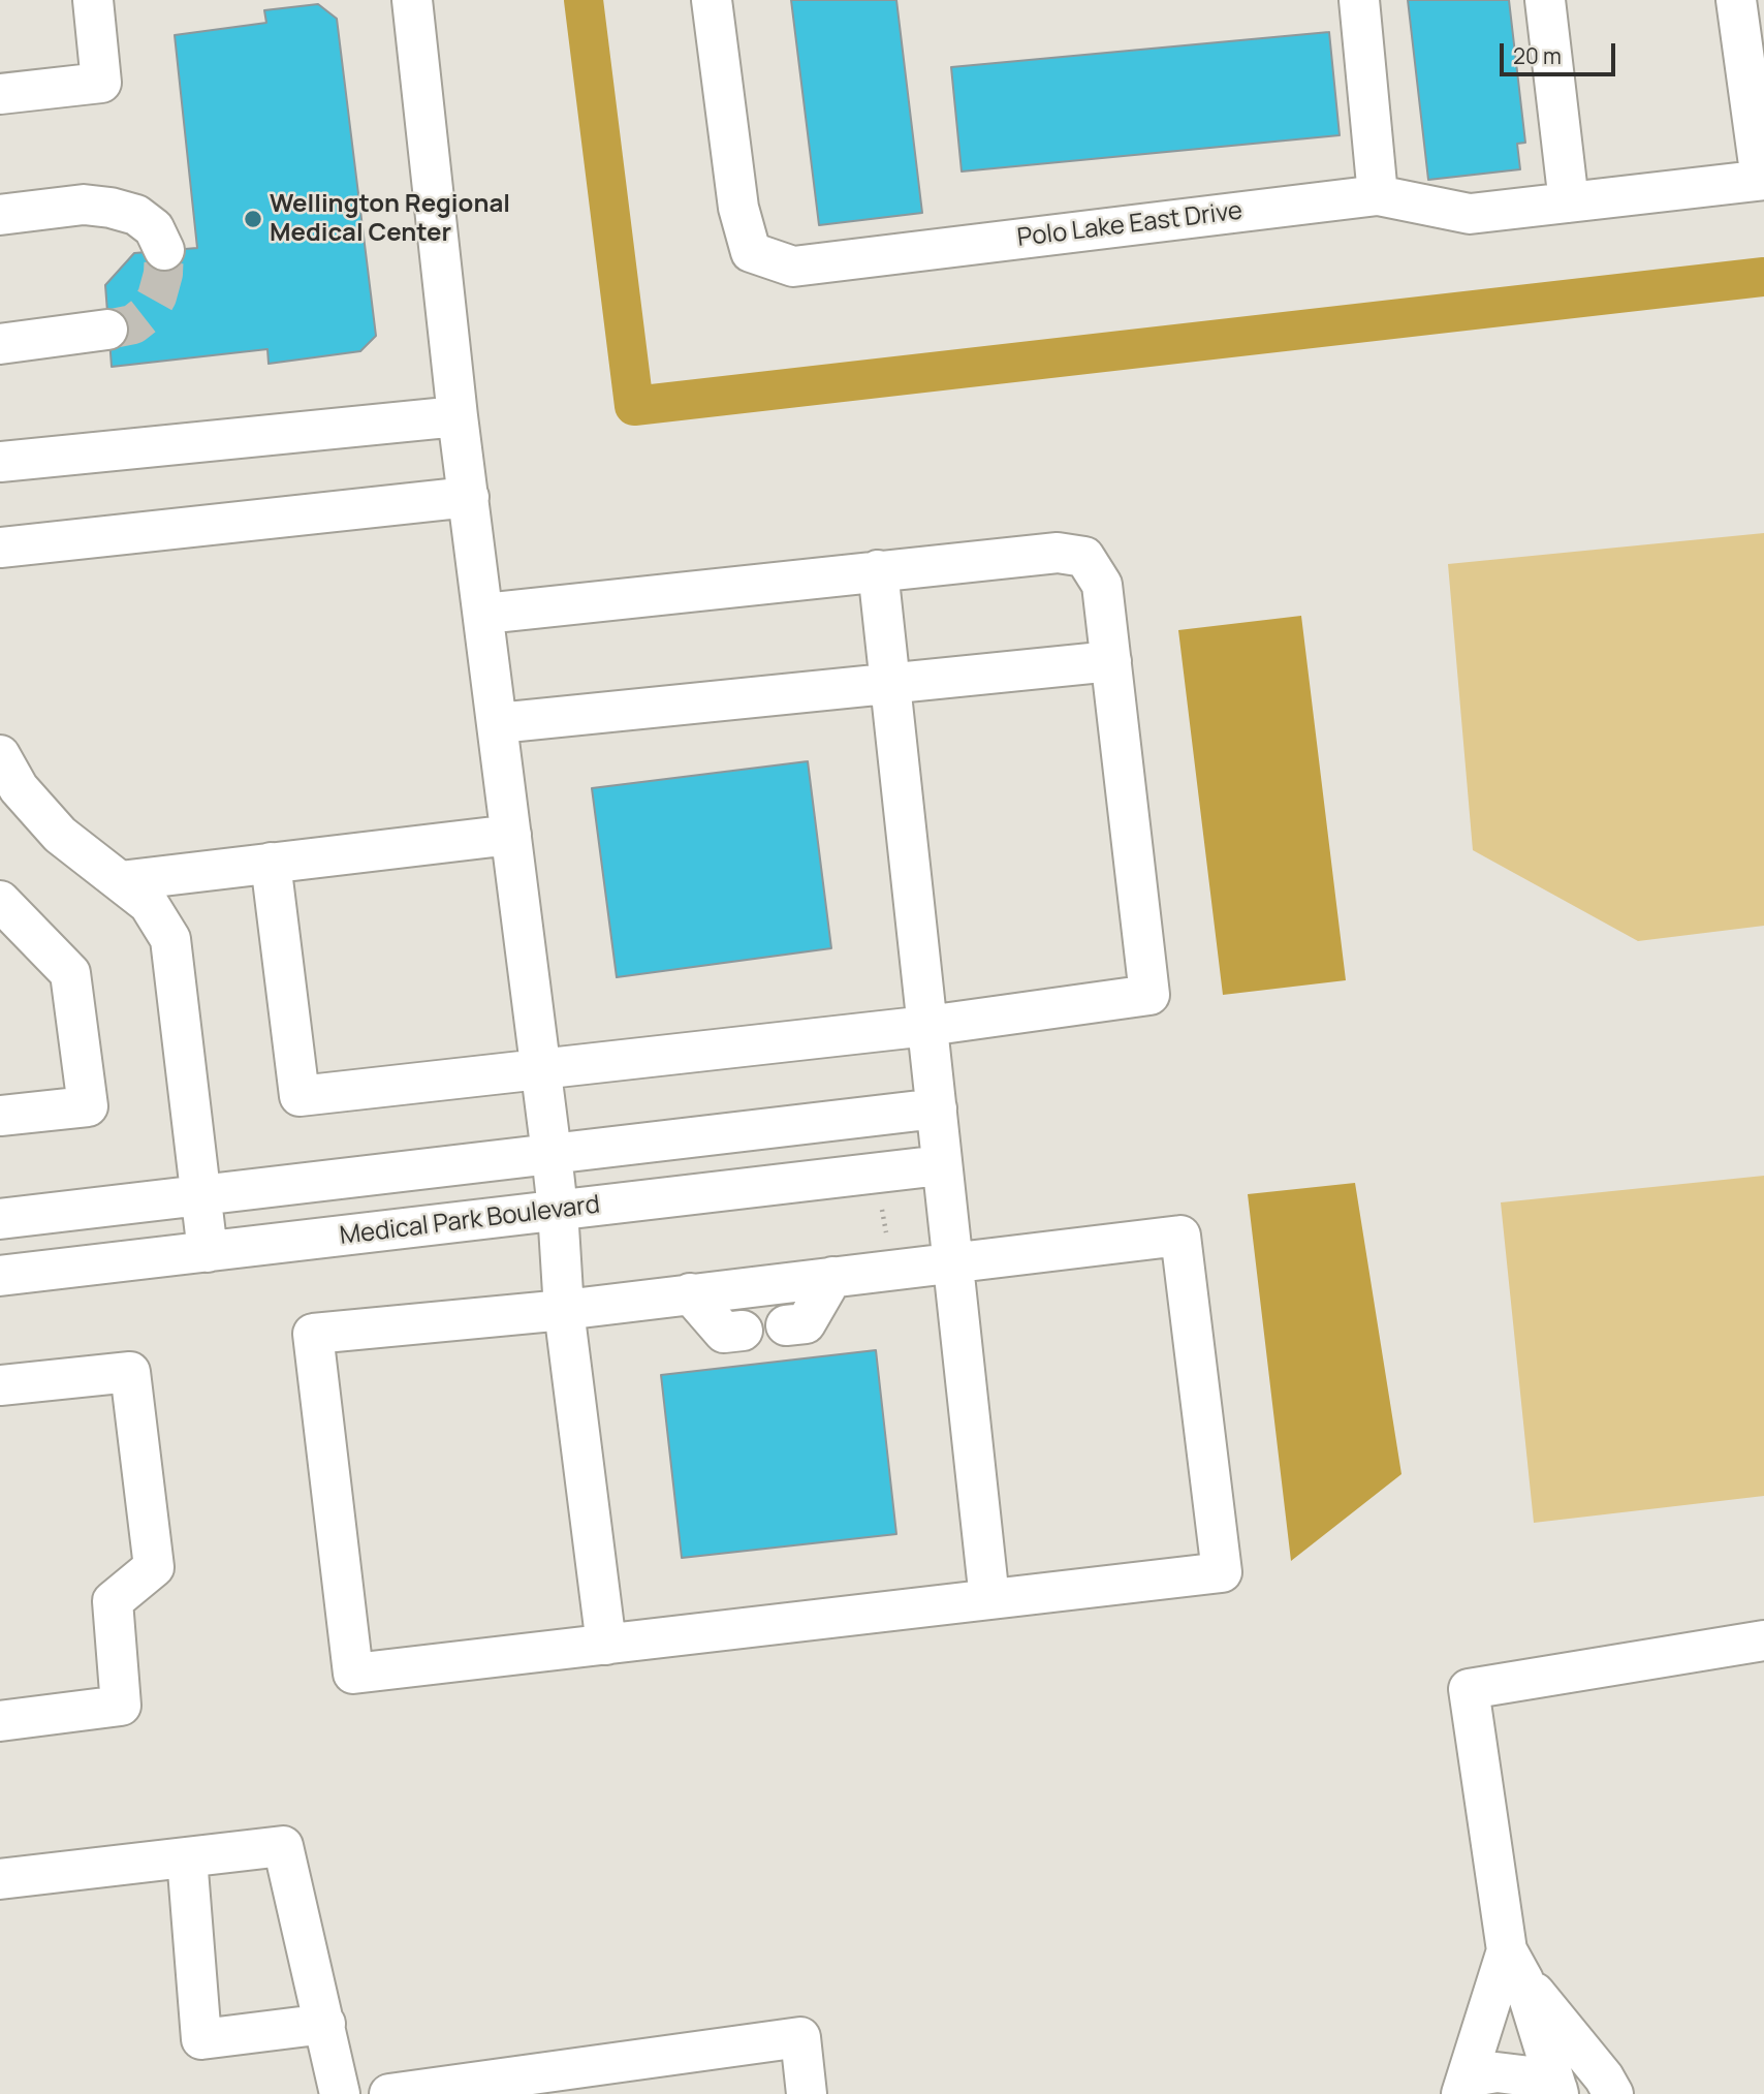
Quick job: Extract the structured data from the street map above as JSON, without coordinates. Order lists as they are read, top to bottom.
{
  "streets": {
    "street": ["Polo Lake East Drive", "Medical Park Boulevard"]
  },
  "places": ["Wellington Regional Medical Center"],
  "scale_bar": "20 m"
}
